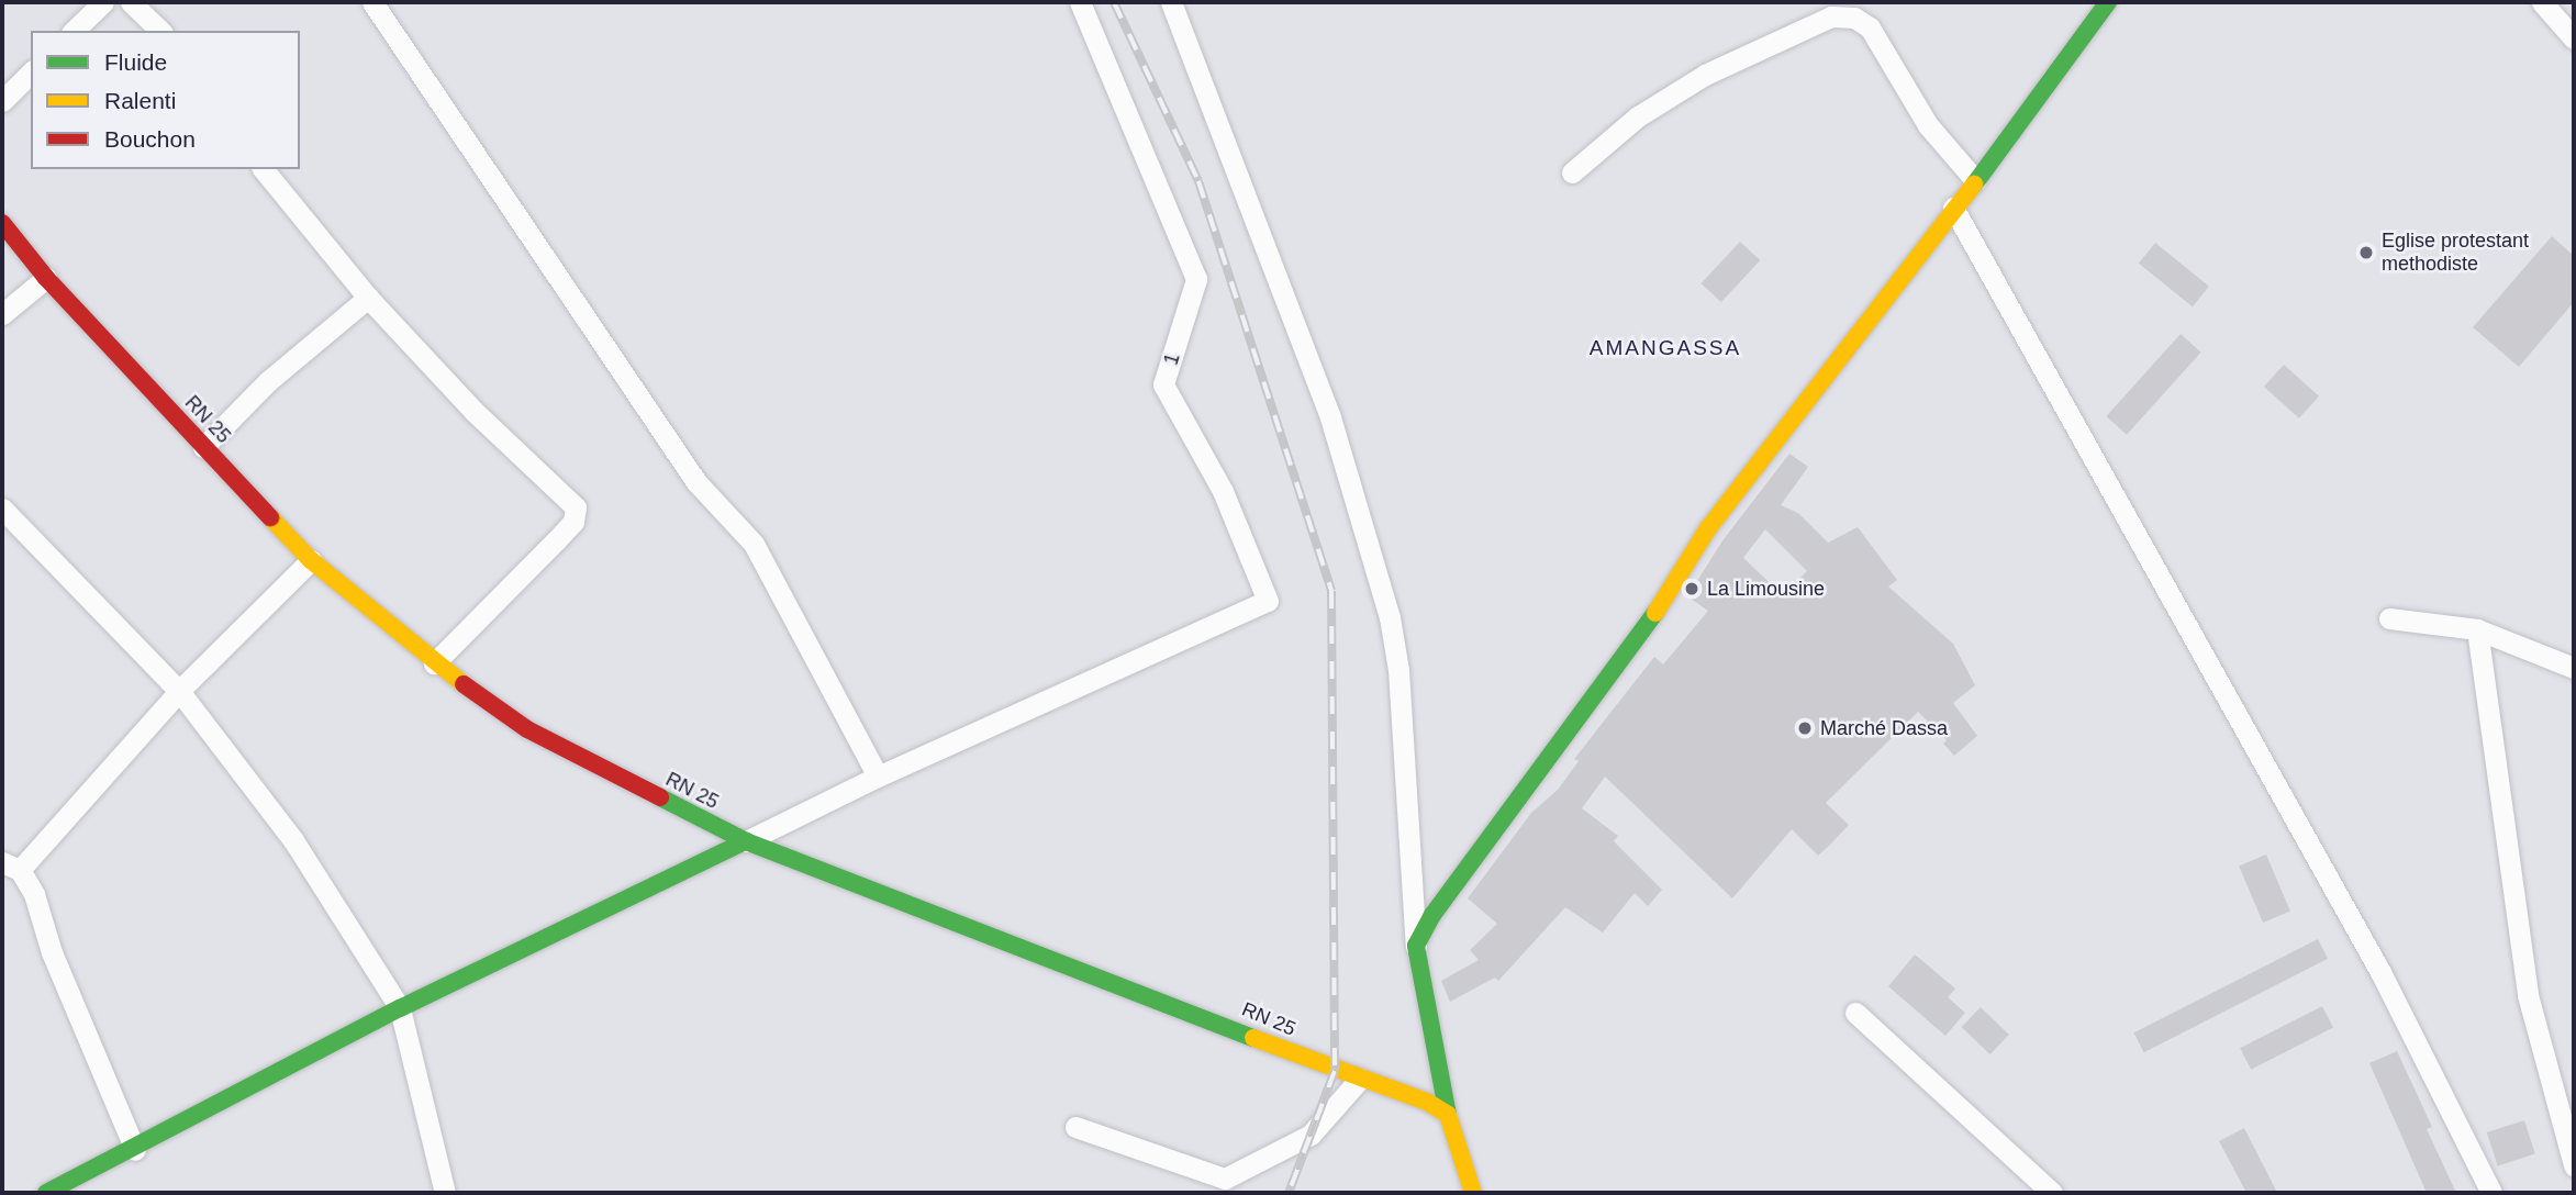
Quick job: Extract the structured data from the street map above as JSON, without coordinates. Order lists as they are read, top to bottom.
{
  "streets": {
    "main road": ["RN 25"],
    "street": ["1"]
  },
  "districts": ["AMANGASSA"],
  "places": ["Eglise protestant methodiste", "La Limousine", "Marché Dassa"],
  "legend": ["Fluide", "Ralenti", "Bouchon"]
}
